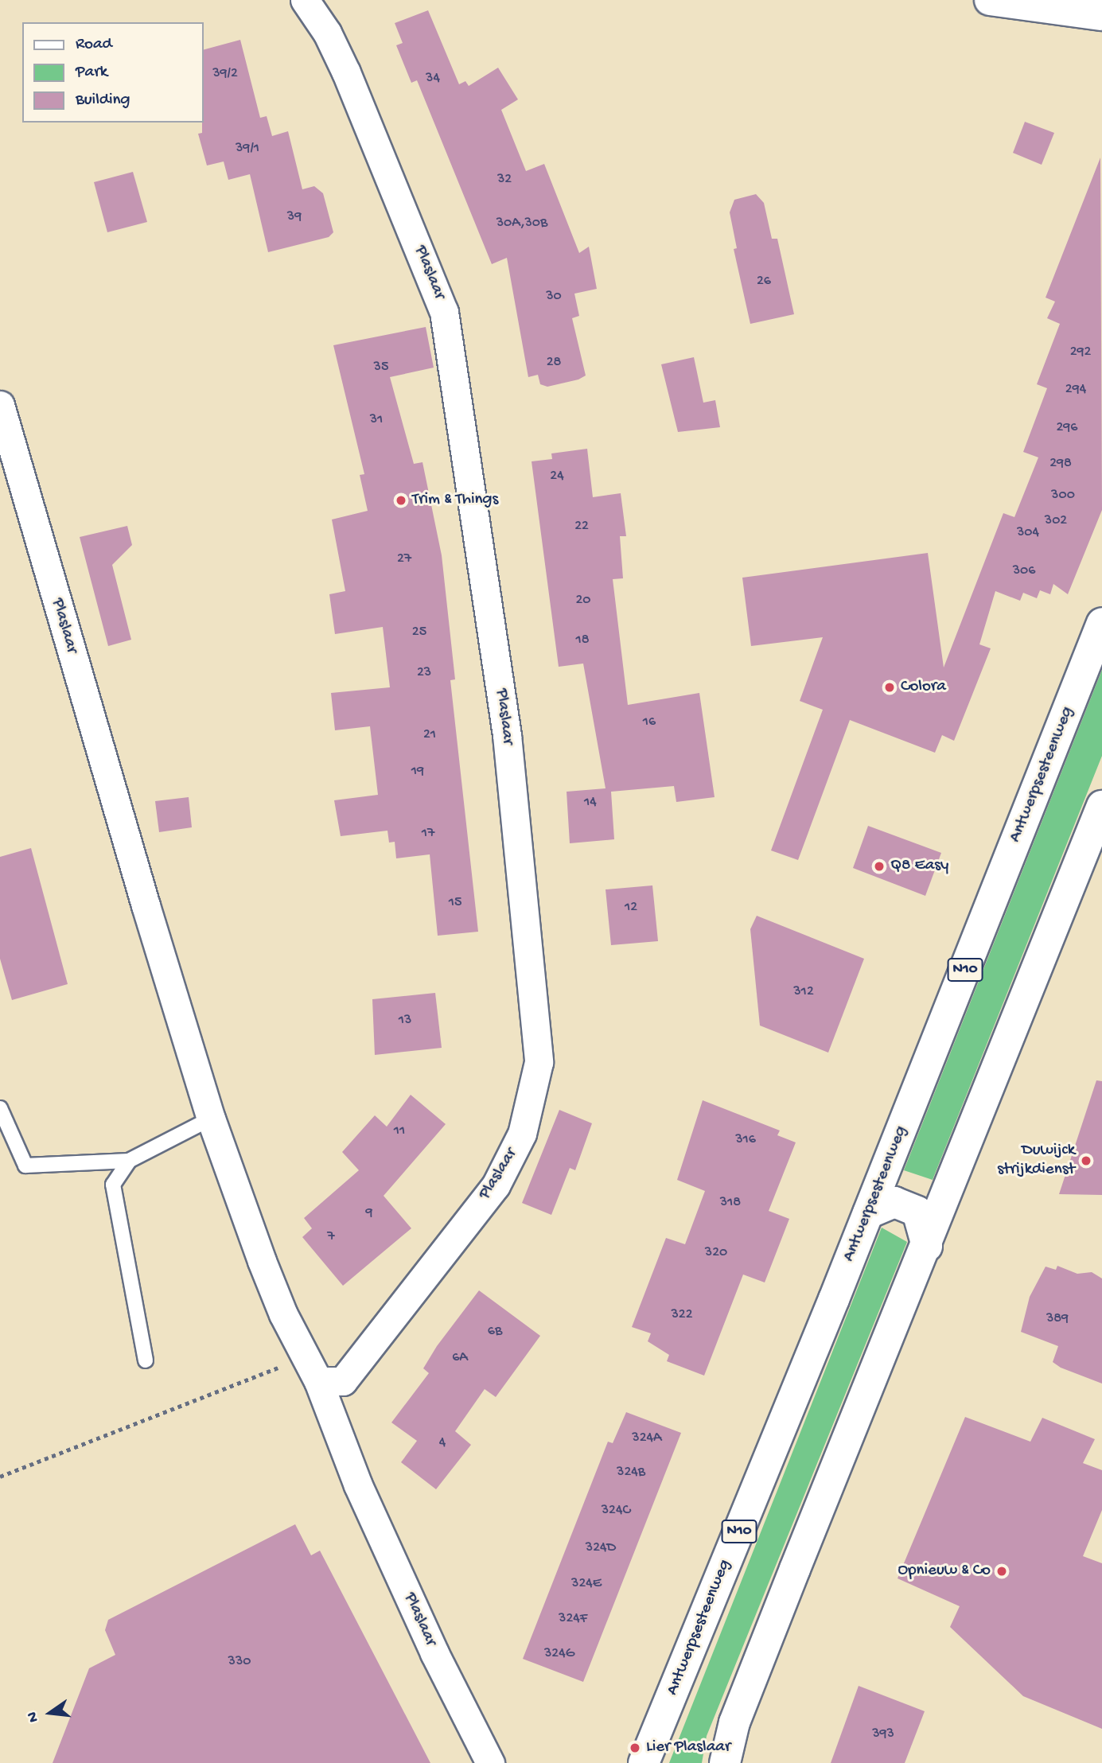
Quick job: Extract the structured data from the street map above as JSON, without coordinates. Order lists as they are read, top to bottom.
{
  "streets": {
    "main road": ["Antwerpsesteenweg", "N10"],
    "street": ["Plaslaar"]
  },
  "places": [
    "Trim & Things",
    "Colora",
    "Q8 Easy",
    "Duwijck strijkdienst",
    "Opnieuw & Co",
    "Lier Plaslaar"
  ],
  "house_numbers": [
    "39/2",
    "34",
    "39/1",
    "32",
    "39",
    "30A,30B",
    "26",
    "30",
    "292",
    "28",
    "35",
    "294",
    "31",
    "296",
    "298",
    "24",
    "300",
    "302",
    "22",
    "304",
    "27",
    "306",
    "20",
    "25",
    "18",
    "23",
    "16",
    "21",
    "19",
    "14",
    "17",
    "15",
    "12",
    "312",
    "13",
    "11",
    "316",
    "318",
    "9",
    "7",
    "320",
    "322",
    "389",
    "6B",
    "6A",
    "324A",
    "4",
    "324B",
    "324C",
    "324D",
    "324E",
    "324F",
    "324G",
    "330",
    "393"
  ],
  "legend": ["Road", "Park", "Building"],
  "north": "left"
}
